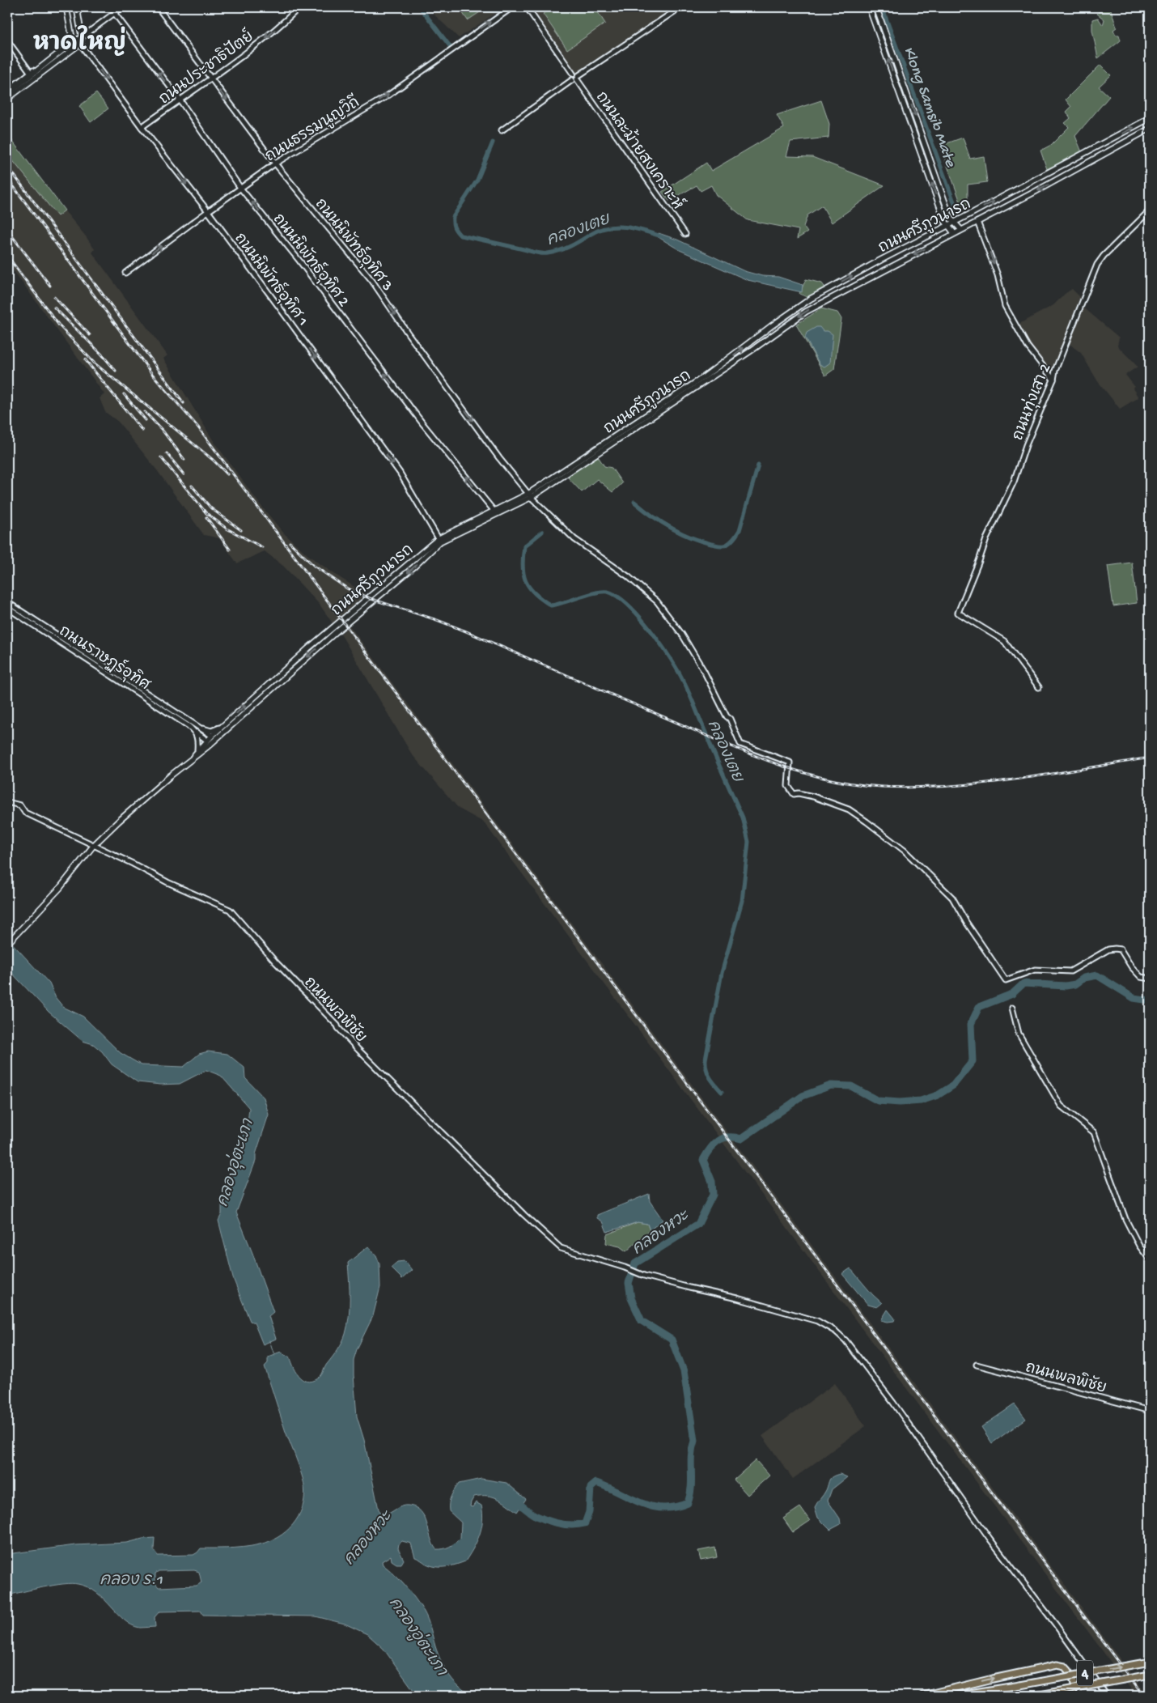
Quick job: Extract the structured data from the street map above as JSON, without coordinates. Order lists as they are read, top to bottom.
{
  "streets": {
    "highway": ["4"],
    "main road": ["ถนนศรีภูวนารถ"],
    "street": [
      "ถนนประชาธิปัตย์",
      "ถนนธรรมนูญวิถี",
      "ถนนละม้ายสงเคราะห์",
      "ถนนนิพัทธ์อุทิศ 3",
      "ถนนนิพัทธ์อุทิศ 2",
      "ถนนนิพัทธ์อุทิศ 1",
      "ถนนทุ่งเสา 2",
      "ถนนราษฏร์อุทิศ",
      "ถนนพลพิชัย"
    ]
  },
  "crossings": [
    ["ถนนประชาธิปัตย์", "ถนนนิพัทธ์อุทิศ 3"],
    ["ถนนประชาธิปัตย์", "ถนนนิพัทธ์อุทิศ 2"],
    ["ถนนประชาธิปัตย์", "ถนนนิพัทธ์อุทิศ 1"],
    ["ถนนธรรมนูญวิถี", "ถนนนิพัทธ์อุทิศ 3"],
    ["ถนนธรรมนูญวิถี", "ถนนนิพัทธ์อุทิศ 2"],
    ["ถนนธรรมนูญวิถี", "ถนนนิพัทธ์อุทิศ 1"],
    ["ถนนศรีภูวนารถ", "ถนนนิพัทธ์อุทิศ 3"],
    ["ถนนศรีภูวนารถ", "ถนนนิพัทธ์อุทิศ 2"],
    ["ถนนศรีภูวนารถ", "ถนนนิพัทธ์อุทิศ 1"],
    ["ถนนศรีภูวนารถ", "ถนนราษฏร์อุทิศ"],
    ["ถนนศรีภูวนารถ", "ถนนพลพิชัย"]
  ],
  "one_way": [
    "ถนนประชาธิปัตย์",
    "ถนนธรรมนูญวิถี",
    "ถนนนิพัทธ์อุทิศ 3",
    "ถนนนิพัทธ์อุทิศ 2",
    "ถนนนิพัทธ์อุทิศ 1"
  ],
  "districts": ["หาดใหญ่"],
  "water": [
    "Klong Samsib Mate",
    "คลองเตย",
    "คลองอุ่ตะเภา",
    "คลองหวะ",
    "คลอง ร.1",
    "คลองอู่ตะเภา"
  ]
}
